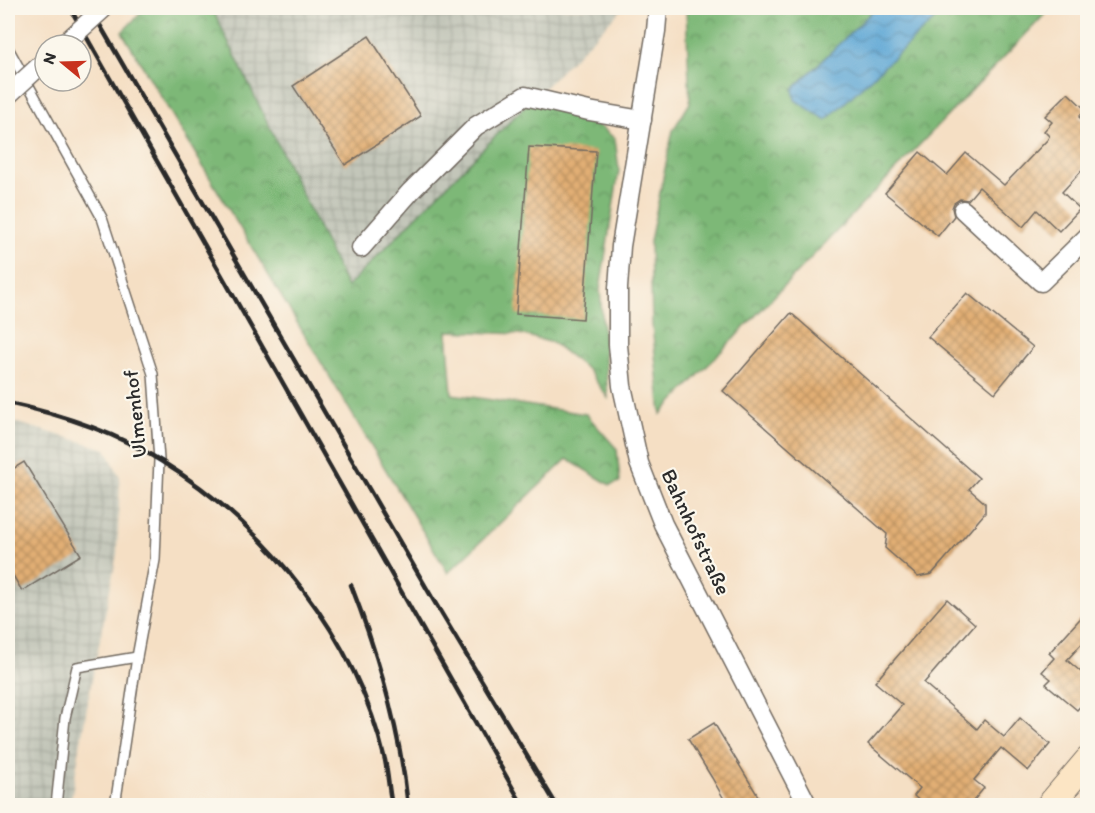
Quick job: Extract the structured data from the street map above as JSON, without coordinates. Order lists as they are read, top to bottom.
{
  "streets": {
    "street": ["Bahnhofstraße"],
    "lane": ["Ulmenhof"]
  },
  "north": "left"
}
